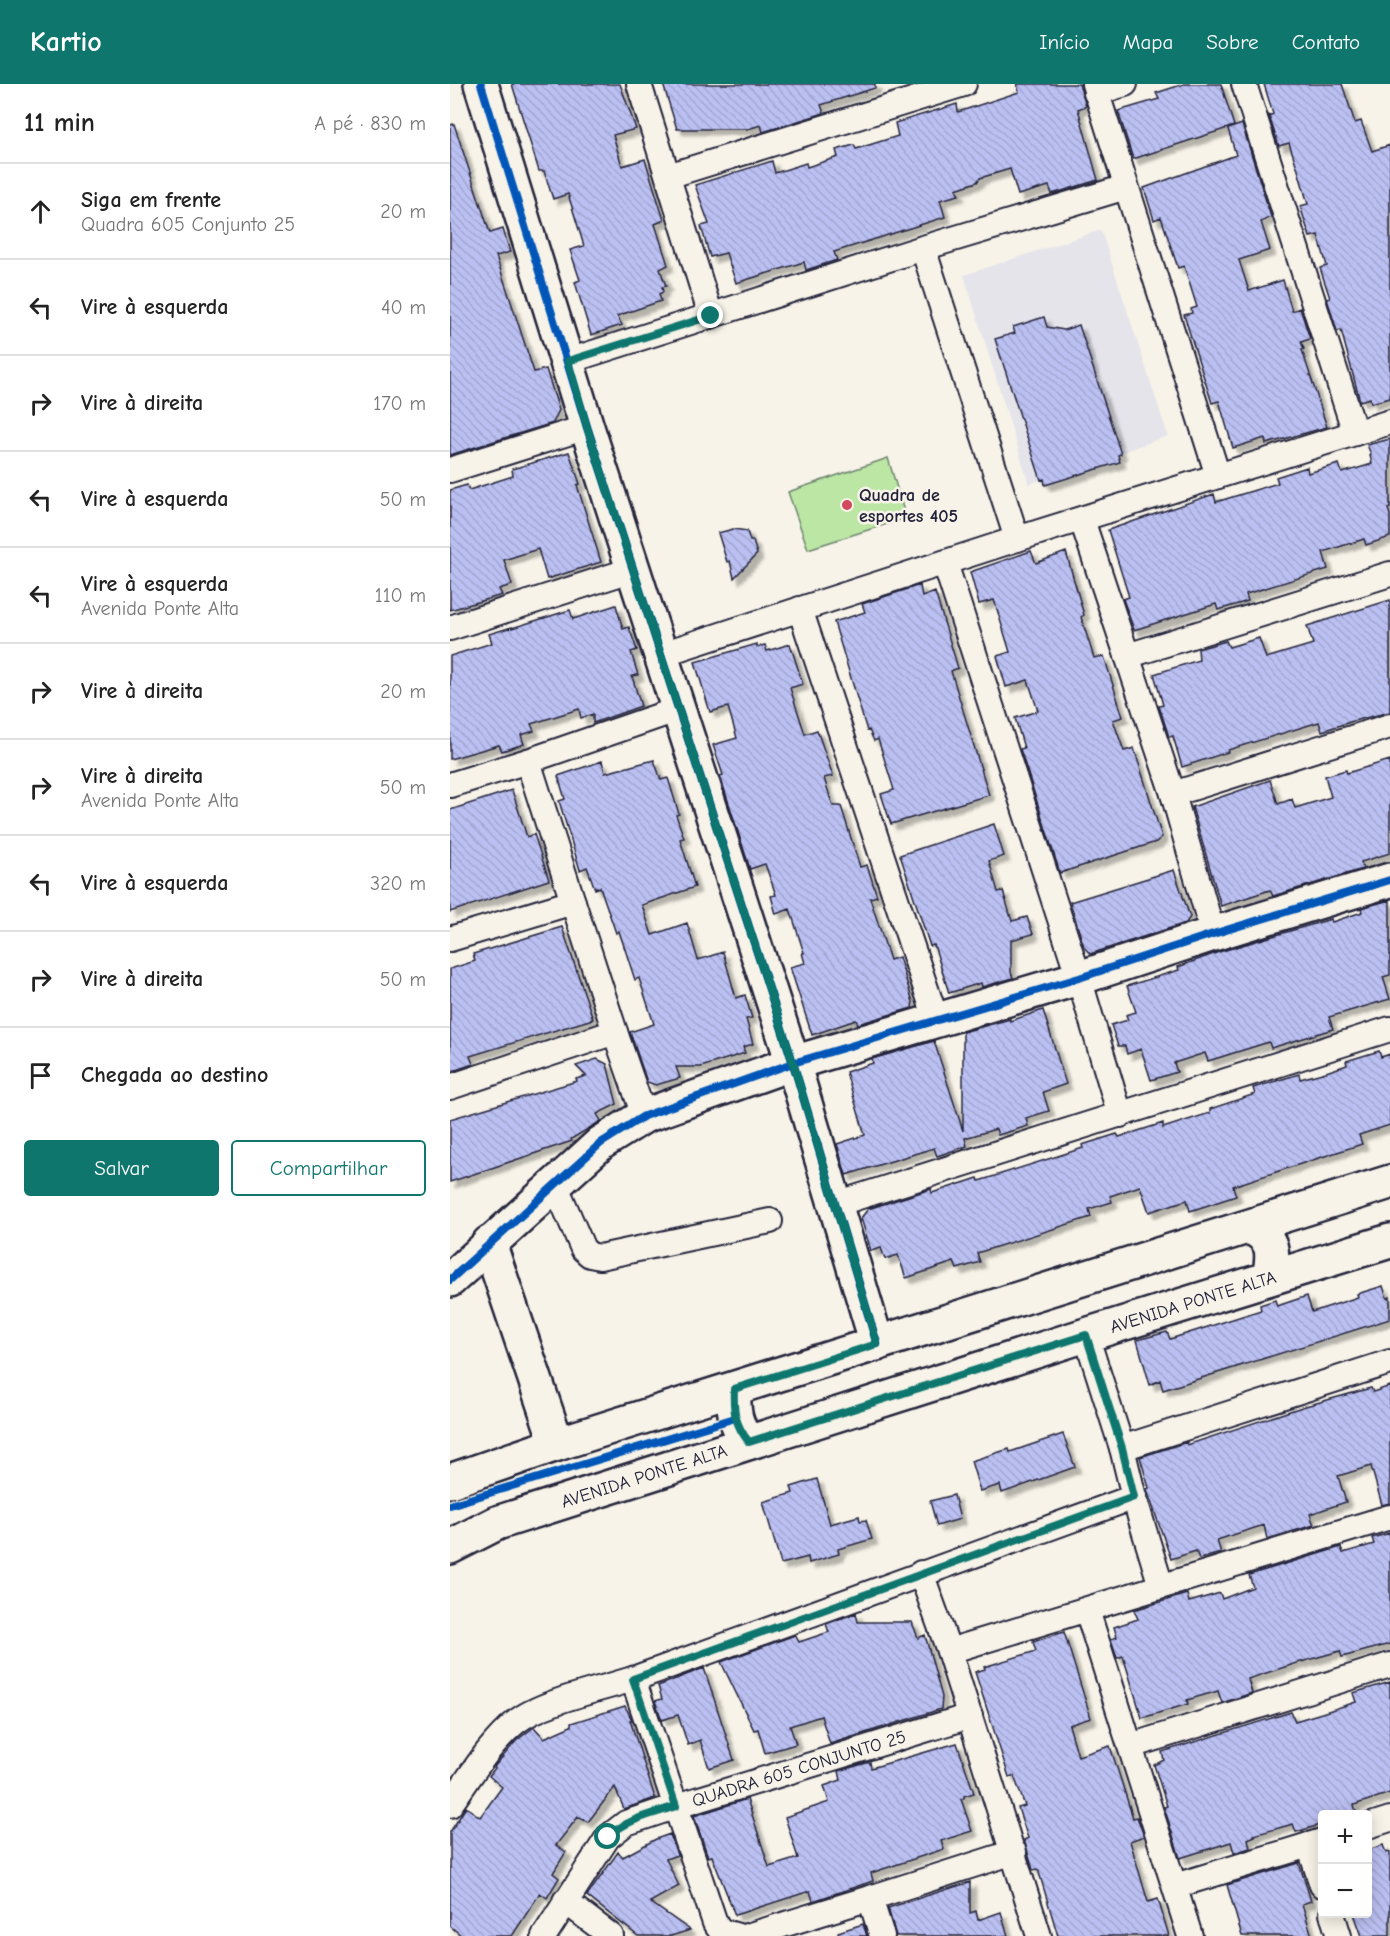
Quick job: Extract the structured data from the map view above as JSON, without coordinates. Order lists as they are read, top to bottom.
{
  "streets": {
    "street": ["AVENIDA PONTE ALTA", "QUADRA 605 CONJUNTO 25"]
  },
  "places": ["Quadra de esportes 405"],
  "page": {
    "header": "Kartio",
    "nav": [
      "Início",
      "Mapa",
      "Sobre",
      "Contato"
    ],
    "heading": ["11 min", "A pé · 830 m"],
    "list": [
      ["Siga em frente", "Quadra 605 Conjunto 25", "20 m"],
      ["Vire à esquerda", "40 m"],
      ["Vire à direita", "170 m"],
      ["Vire à esquerda", "50 m"],
      ["Vire à esquerda", "Avenida Ponte Alta", "110 m"],
      ["Vire à direita", "20 m"],
      ["Vire à direita", "Avenida Ponte Alta", "50 m"],
      ["Vire à esquerda", "320 m"],
      ["Vire à direita", "50 m"],
      "Chegada ao destino"
    ],
    "buttons": ["Salvar", "Compartilhar"],
    "map_buttons": ["+", "−"]
  }
}
